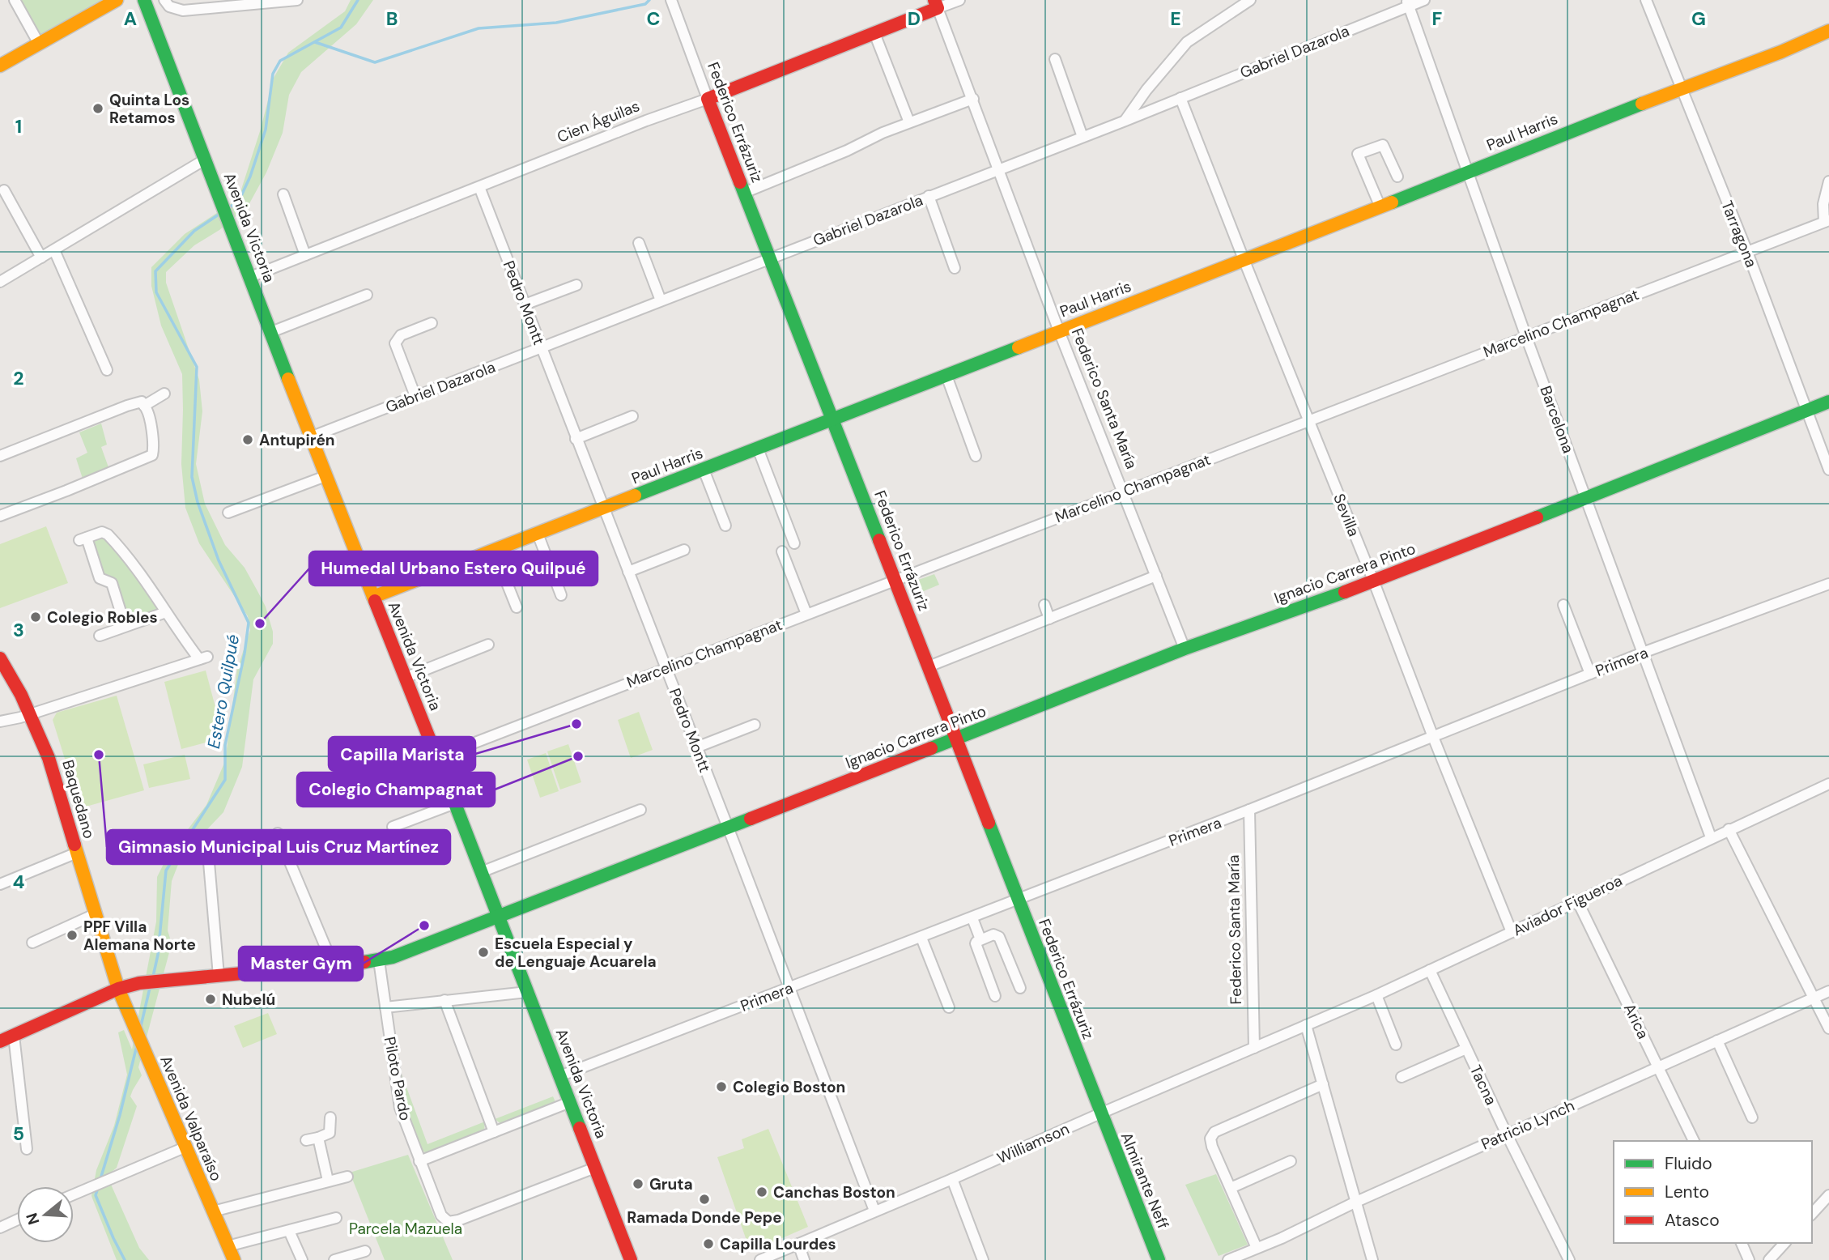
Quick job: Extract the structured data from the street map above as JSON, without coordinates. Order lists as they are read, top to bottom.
{
  "streets": {
    "street": [
      "Gabriel Dazarola",
      "Cien Águilas",
      "Federico Errázuriz",
      "Paul Harris",
      "Avenida Victoria",
      "Tarragona",
      "Pedro Montt",
      "Marcelino Champagnat",
      "Federico Santa María",
      "Barcelona",
      "Sevilla",
      "Ignacio Carrera Pinto",
      "Primera",
      "Baquedano",
      "Aviador Figueroa",
      "Arica",
      "Piloto Pardo",
      "Tacna",
      "Avenida Valparaíso",
      "Patricio Lynch",
      "Williamson",
      "Almirante Neff"
    ]
  },
  "crossings": [
    ["Gabriel Dazarola", "Federico Errázuriz"],
    ["Gabriel Dazarola", "Avenida Victoria"],
    ["Gabriel Dazarola", "Pedro Montt"],
    ["Gabriel Dazarola", "Federico Santa María"],
    ["Gabriel Dazarola", "Barcelona"],
    ["Gabriel Dazarola", "Sevilla"],
    ["Cien Águilas", "Federico Errázuriz"],
    ["Cien Águilas", "Avenida Victoria"],
    ["Cien Águilas", "Pedro Montt"],
    ["Cien Águilas", "Federico Santa María"],
    ["Federico Errázuriz", "Paul Harris"],
    ["Federico Errázuriz", "Marcelino Champagnat"],
    ["Federico Errázuriz", "Ignacio Carrera Pinto"],
    ["Federico Errázuriz", "Primera"],
    ["Federico Errázuriz", "Williamson"],
    ["Federico Errázuriz", "Almirante Neff"],
    ["Paul Harris", "Avenida Victoria"],
    ["Paul Harris", "Tarragona"],
    ["Paul Harris", "Pedro Montt"],
    ["Paul Harris", "Federico Santa María"],
    ["Paul Harris", "Barcelona"],
    ["Paul Harris", "Sevilla"],
    ["Avenida Victoria", "Marcelino Champagnat"],
    ["Avenida Victoria", "Ignacio Carrera Pinto"],
    ["Avenida Victoria", "Primera"],
    ["Avenida Victoria", "Piloto Pardo"],
    ["Tarragona", "Marcelino Champagnat"],
    ["Tarragona", "Ignacio Carrera Pinto"],
    ["Pedro Montt", "Marcelino Champagnat"],
    ["Pedro Montt", "Ignacio Carrera Pinto"],
    ["Pedro Montt", "Primera"],
    ["Pedro Montt", "Williamson"],
    ["Marcelino Champagnat", "Federico Santa María"],
    ["Marcelino Champagnat", "Barcelona"],
    ["Marcelino Champagnat", "Sevilla"],
    ["Federico Santa María", "Ignacio Carrera Pinto"],
    ["Federico Santa María", "Primera"],
    ["Federico Santa María", "Williamson"],
    ["Barcelona", "Ignacio Carrera Pinto"],
    ["Barcelona", "Primera"],
    ["Barcelona", "Aviador Figueroa"],
    ["Sevilla", "Ignacio Carrera Pinto"],
    ["Sevilla", "Primera"],
    ["Sevilla", "Aviador Figueroa"],
    ["Ignacio Carrera Pinto", "Baquedano"],
    ["Ignacio Carrera Pinto", "Piloto Pardo"],
    ["Ignacio Carrera Pinto", "Avenida Valparaíso"],
    ["Baquedano", "Avenida Valparaíso"],
    ["Aviador Figueroa", "Arica"],
    ["Aviador Figueroa", "Tacna"],
    ["Aviador Figueroa", "Williamson"],
    ["Arica", "Patricio Lynch"],
    ["Tacna", "Patricio Lynch"],
    ["Williamson", "Almirante Neff"]
  ],
  "water": ["Estero Quilpué"],
  "parks": ["Parcela Mazuela"],
  "places": [
    "Quinta Los Retamos",
    "Antupirén",
    "Colegio Robles",
    "Humedal Urbano Estero Quilpué",
    "Capilla Marista",
    "Gimnasio Municipal Luis Cruz Martínez",
    "Colegio Champagnat",
    "Master Gym",
    "PPF Villa Alemana Norte",
    "Escuela Especial y de Lenguaje Acuarela",
    "Nubelú",
    "Colegio Boston",
    "Gruta",
    "Canchas Boston",
    "Ramada Donde Pepe",
    "Capilla Lourdes"
  ],
  "legend": ["Fluido", "Lento", "Atasco"],
  "north": "left",
  "grid": {
    "columns": [
      "A",
      "B",
      "C",
      "D",
      "E",
      "F",
      "G"
    ],
    "rows": [
      "1",
      "2",
      "3",
      "4",
      "5"
    ]
  }
}
